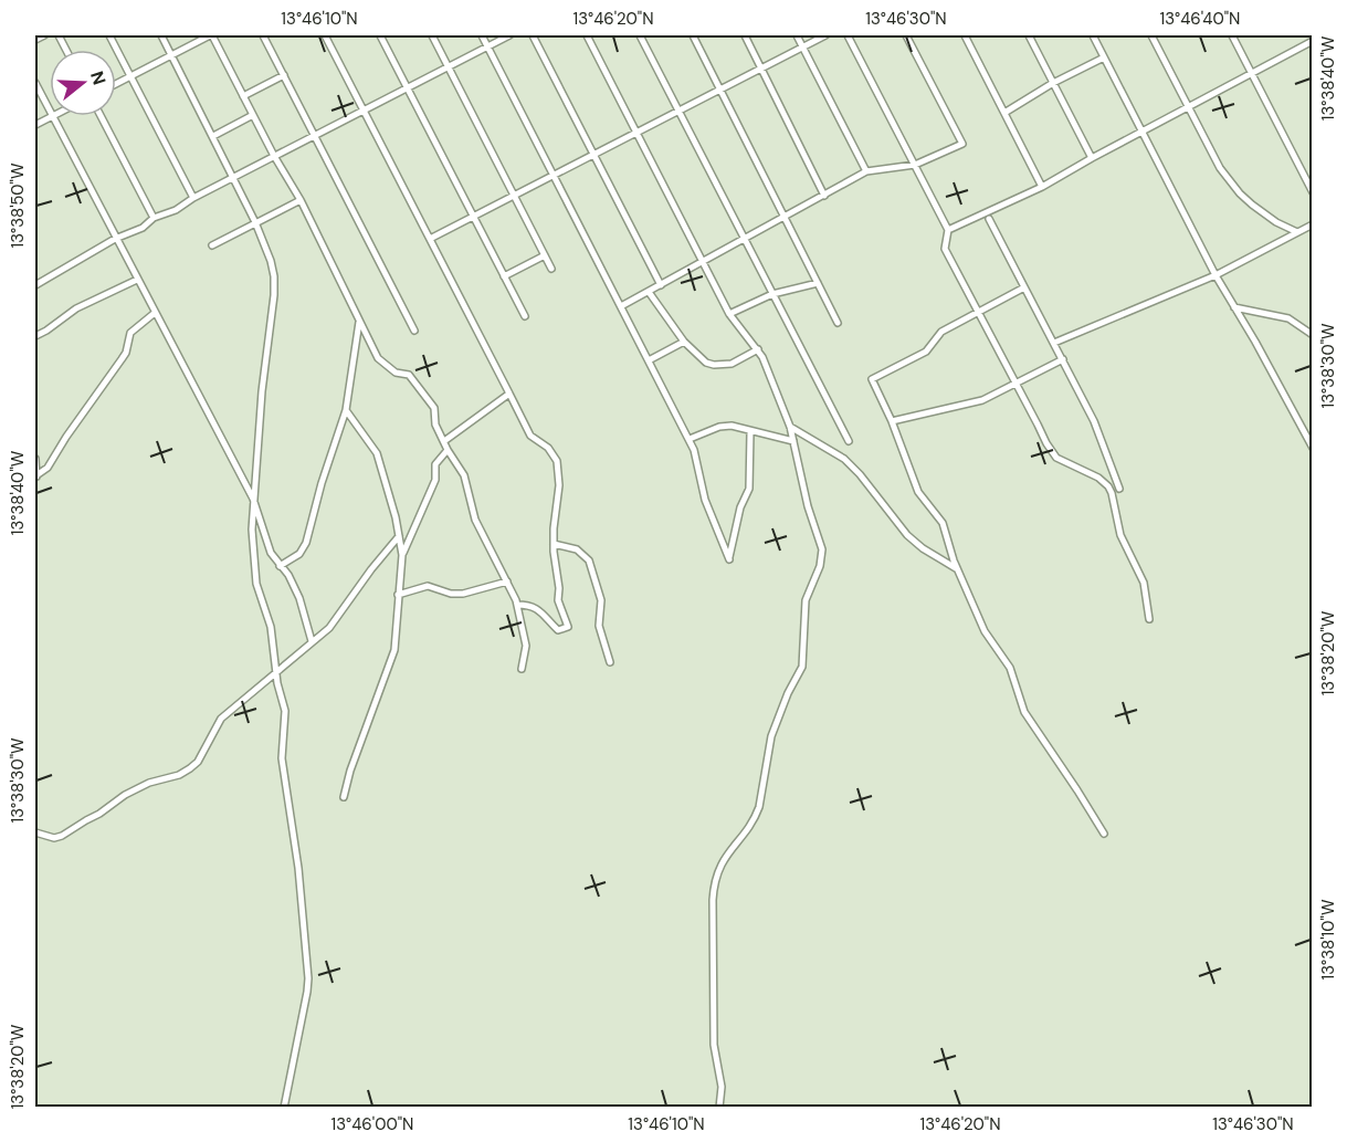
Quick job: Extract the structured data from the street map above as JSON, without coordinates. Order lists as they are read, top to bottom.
{
  "north": "right",
  "coordinates": [
    "13°46'10\"N",
    "13°46'20\"N",
    "13°46'30\"N",
    "13°46'40\"N",
    "13°38'40\"W",
    "13°38'50\"W",
    "13°38'30\"W",
    "13°38'20\"W",
    "13°38'10\"W",
    "13°46'00\"N"
  ]
}
